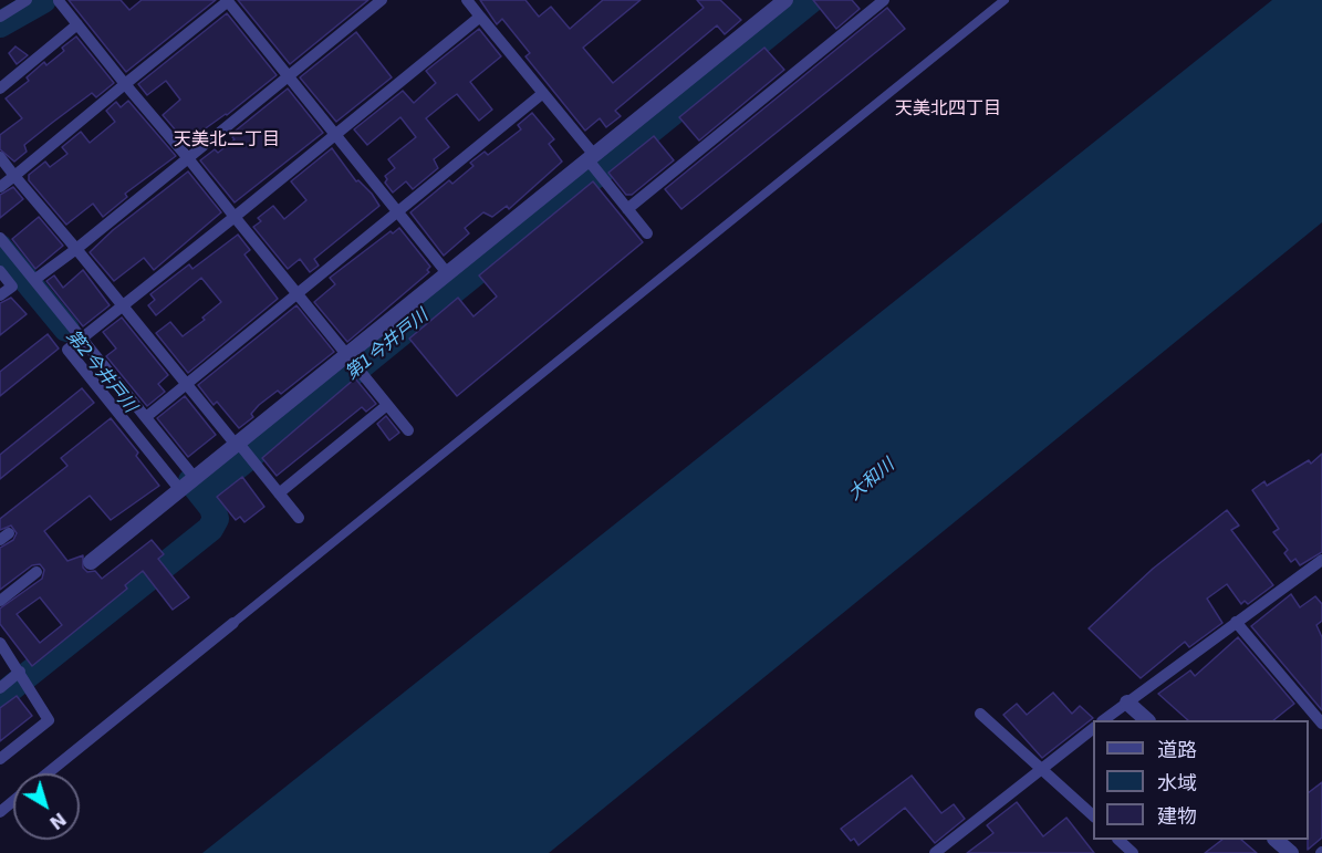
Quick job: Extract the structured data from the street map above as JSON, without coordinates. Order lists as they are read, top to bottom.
{
  "districts": ["天美北四丁目", "天美北二丁目"],
  "water": ["第1今井戸川", "第2今井戸川", "大和川"],
  "legend": ["道路", "水域", "建物"],
  "north": "bottom right"
}
